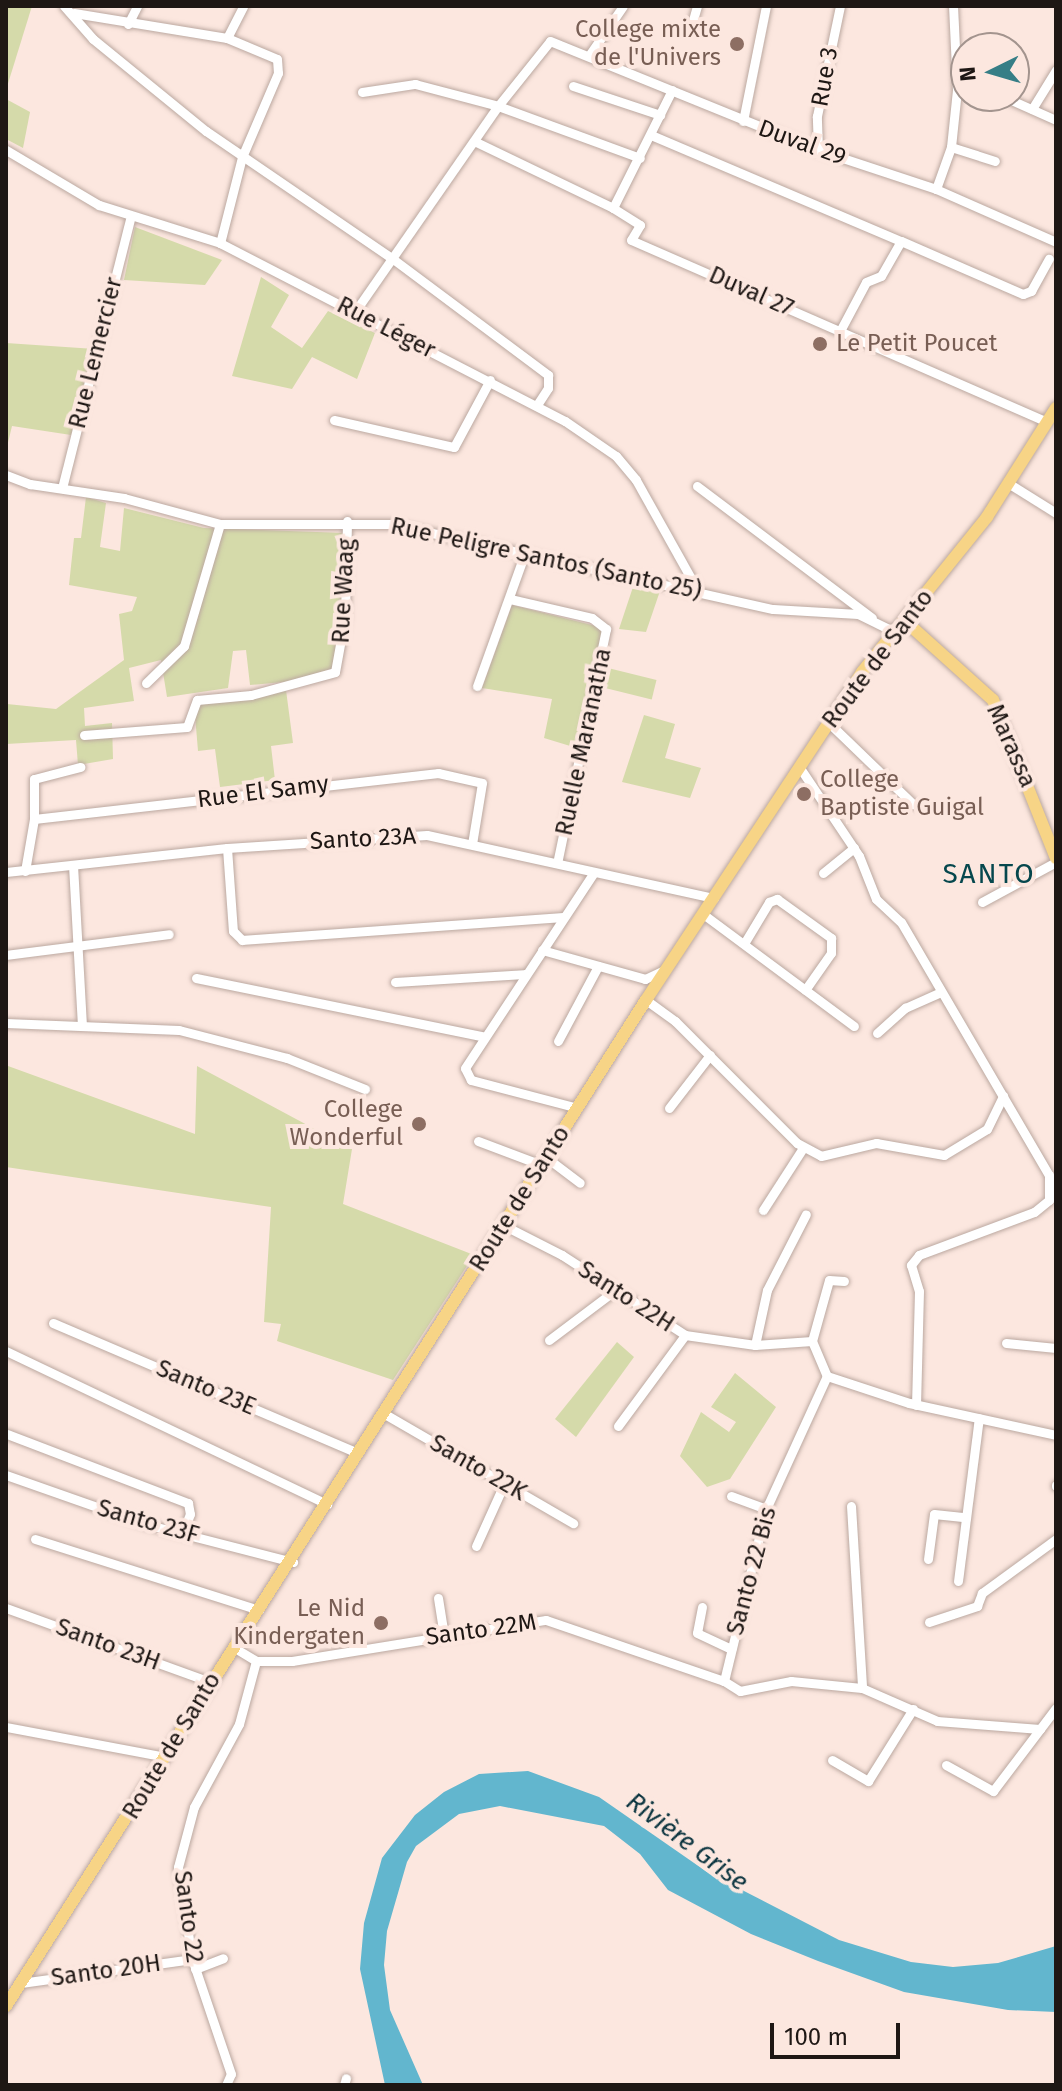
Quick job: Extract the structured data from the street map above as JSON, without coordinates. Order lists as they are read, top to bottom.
{
  "streets": {
    "main road": ["Route de Santo", "Marassa"],
    "street": [
      "Rue 3",
      "Duval 29",
      "Duval 27",
      "Rue Léger",
      "Rue Lemercier",
      "Rue Peligre Santos (Santo 25)",
      "Rue Waag",
      "Ruelle Maranatha",
      "Rue El Samy",
      "Santo 23A",
      "Santo 22H",
      "Santo 23E",
      "Santo 22K",
      "Santo 23F",
      "Santo 22 Bis",
      "Santo 22M",
      "Santo 23H",
      "Santo 22",
      "Santo 20H"
    ]
  },
  "crossings": [
    ["Rue 3", "Duval 29"],
    ["Duval 27", "Route de Santo"],
    ["Rue Léger", "Rue Lemercier"],
    ["Rue Léger", "Rue Peligre Santos (Santo 25)"],
    ["Rue Lemercier", "Rue Peligre Santos (Santo 25)"],
    ["Rue Peligre Santos (Santo 25)", "Rue Waag"],
    ["Rue Peligre Santos (Santo 25)", "Route de Santo"],
    ["Route de Santo", "Marassa"],
    ["Route de Santo", "Santo 23A"],
    ["Route de Santo", "Santo 22H"],
    ["Route de Santo", "Santo 23E"],
    ["Route de Santo", "Santo 22K"],
    ["Route de Santo", "Santo 23F"],
    ["Route de Santo", "Santo 23H"],
    ["Route de Santo", "Santo 20H"],
    ["Ruelle Maranatha", "Santo 23A"],
    ["Rue El Samy", "Santo 23A"],
    ["Santo 22 Bis", "Santo 22M"],
    ["Santo 22M", "Santo 22"],
    ["Santo 22", "Santo 20H"]
  ],
  "districts": ["SANTO"],
  "water": ["Rivière Grise"],
  "places": [
    "College mixte de l'Univers",
    "Le Petit Poucet",
    "College Baptiste Guigal",
    "College Wonderful",
    "Le Nid Kindergaten"
  ],
  "scale_bar": "100 m",
  "north": "left"
}
